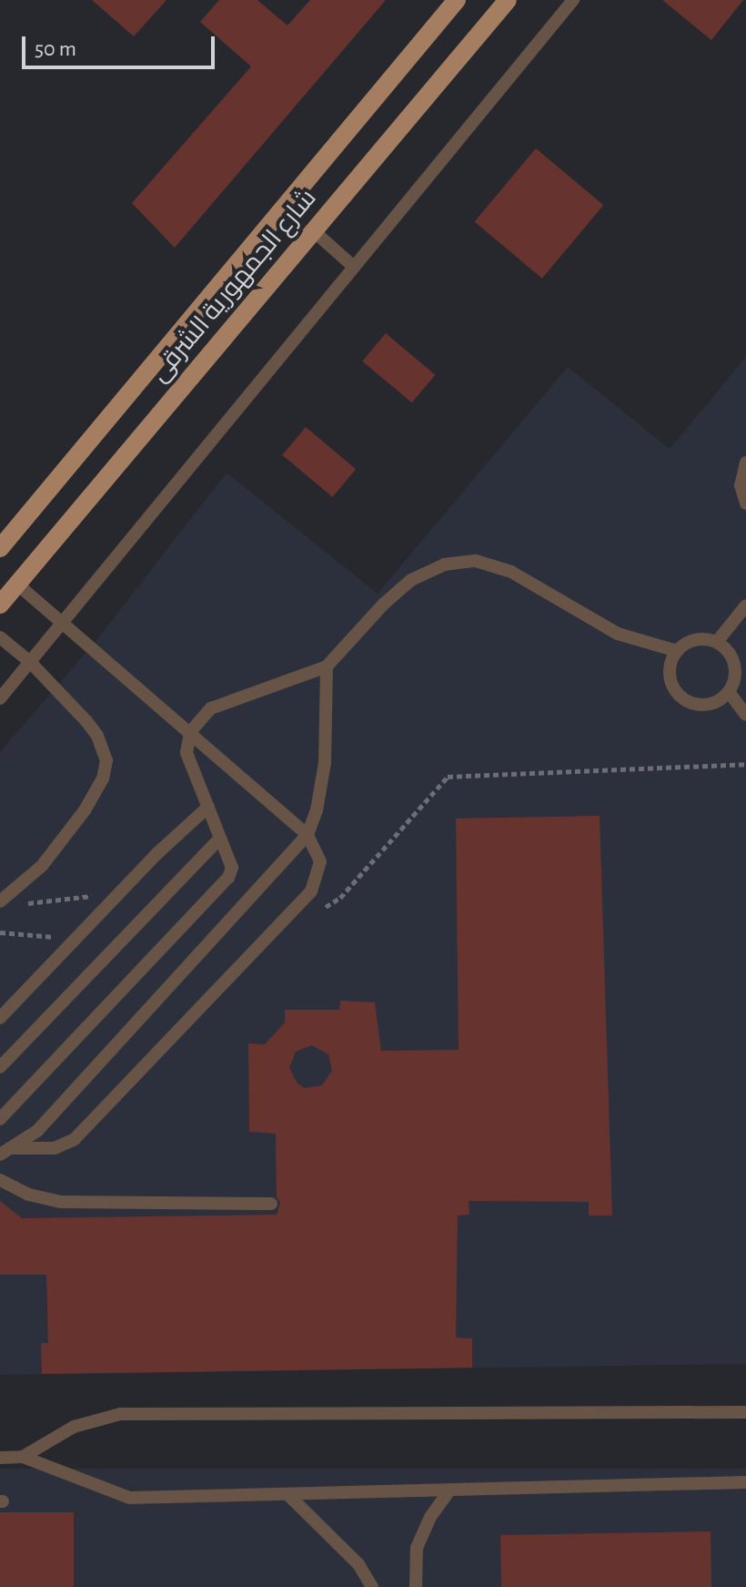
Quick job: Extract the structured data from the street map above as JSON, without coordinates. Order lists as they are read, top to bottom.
{
  "streets": {
    "main road": ["شارع الجمهورية الشرقى"]
  },
  "scale_bar": "50 m"
}
